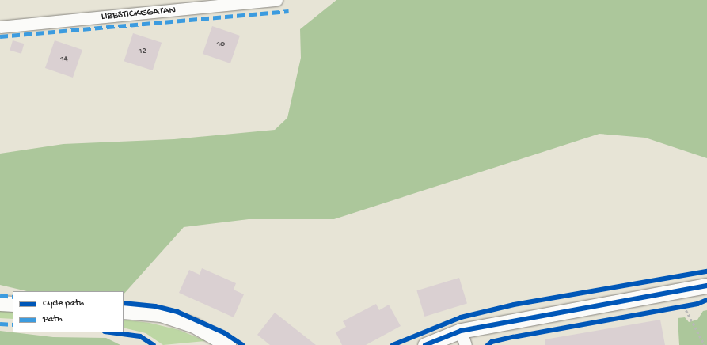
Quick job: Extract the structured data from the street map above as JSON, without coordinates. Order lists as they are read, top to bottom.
{
  "streets": {
    "street": ["LIBBSTICKEGATAN"]
  },
  "house_numbers": ["10", "12", "14"],
  "legend": ["Cycle path", "Path"]
}
